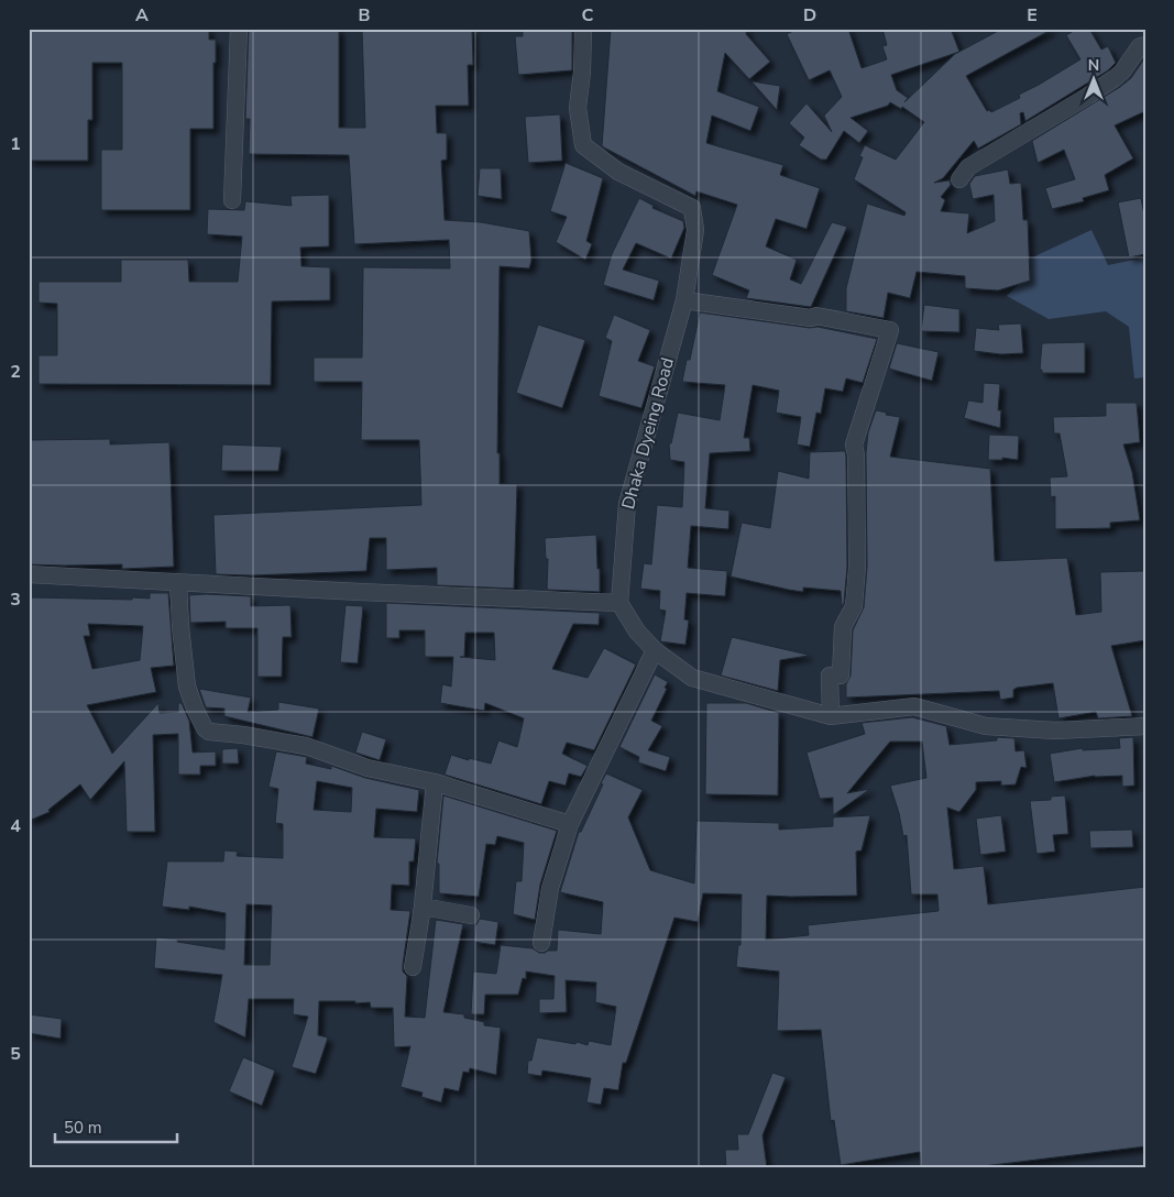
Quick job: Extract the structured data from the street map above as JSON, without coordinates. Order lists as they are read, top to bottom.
{
  "streets": {
    "street": ["Dhaka Dyeing Road"]
  },
  "scale_bar": "50 m",
  "north": "top",
  "grid": {
    "columns": [
      "A",
      "B",
      "C",
      "D",
      "E"
    ],
    "rows": [
      "1",
      "2",
      "3",
      "4",
      "5"
    ]
  }
}
